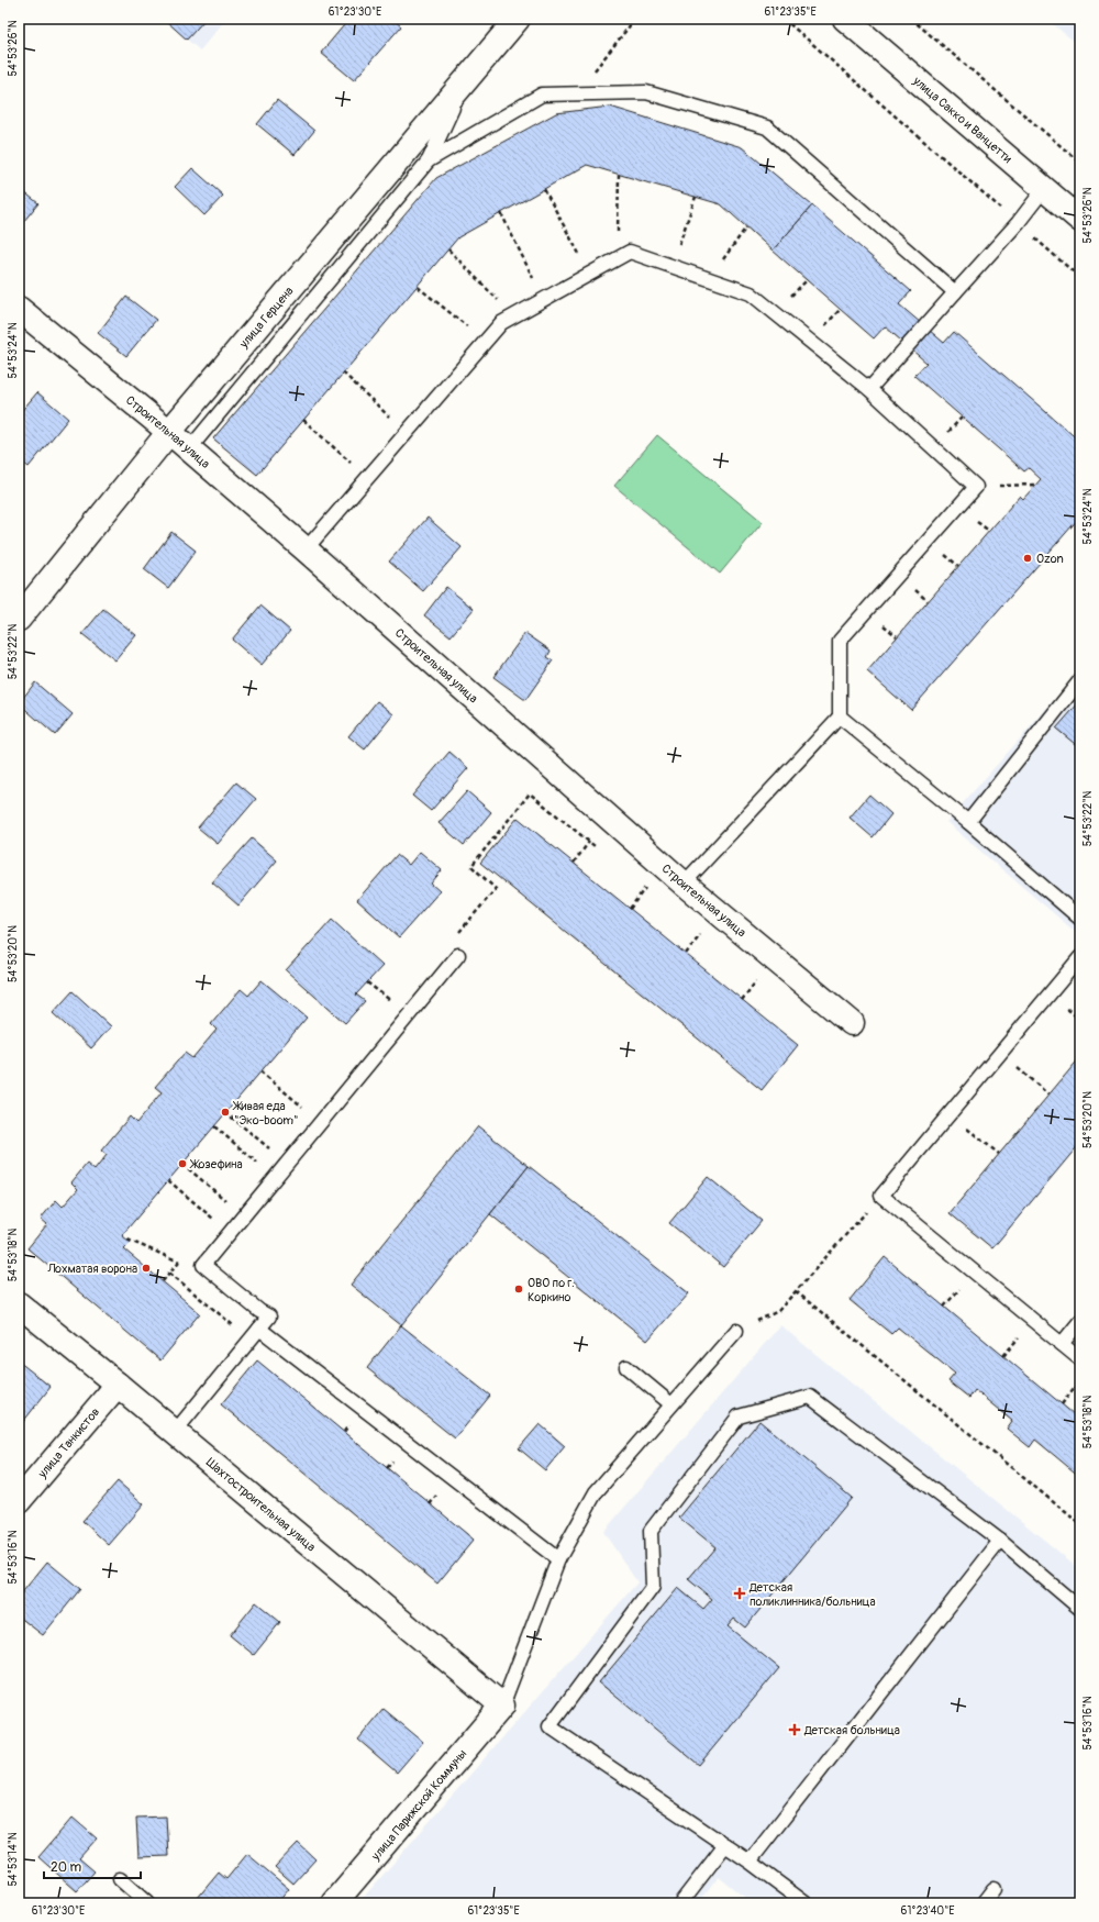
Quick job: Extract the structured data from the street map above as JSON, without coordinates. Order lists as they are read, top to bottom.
{
  "streets": {
    "street": [
      "улица Сакко и Ванцетти",
      "улица Герцена",
      "Строительная улица",
      "улица Танкистов",
      "Шахтостроительная улица",
      "улица Парижской Коммуны"
    ]
  },
  "crossings": [
    ["улица Герцена", "Строительная улица"],
    ["улица Танкистов", "Шахтостроительная улица"],
    ["Шахтостроительная улица", "улица Парижской Коммуны"]
  ],
  "places": {
    "other": [
      "Ozon",
      "Живая еда \"Эко-boom\"",
      "Жозефина",
      "Лохматая ворона",
      "ОВО по г. Коркино"
    ],
    "health": ["Детская поликлинника/больница", "Детская больница"]
  },
  "scale_bar": "20 m",
  "coordinates": [
    "61°23'30\"E",
    "61°23'35\"E",
    "54°53'26\"N",
    "54°53'24\"N",
    "54°53'22\"N",
    "54°53'20\"N",
    "54°53'18\"N",
    "54°53'16\"N",
    "54°53'14\"N",
    "61°23'40\"E"
  ]
}
